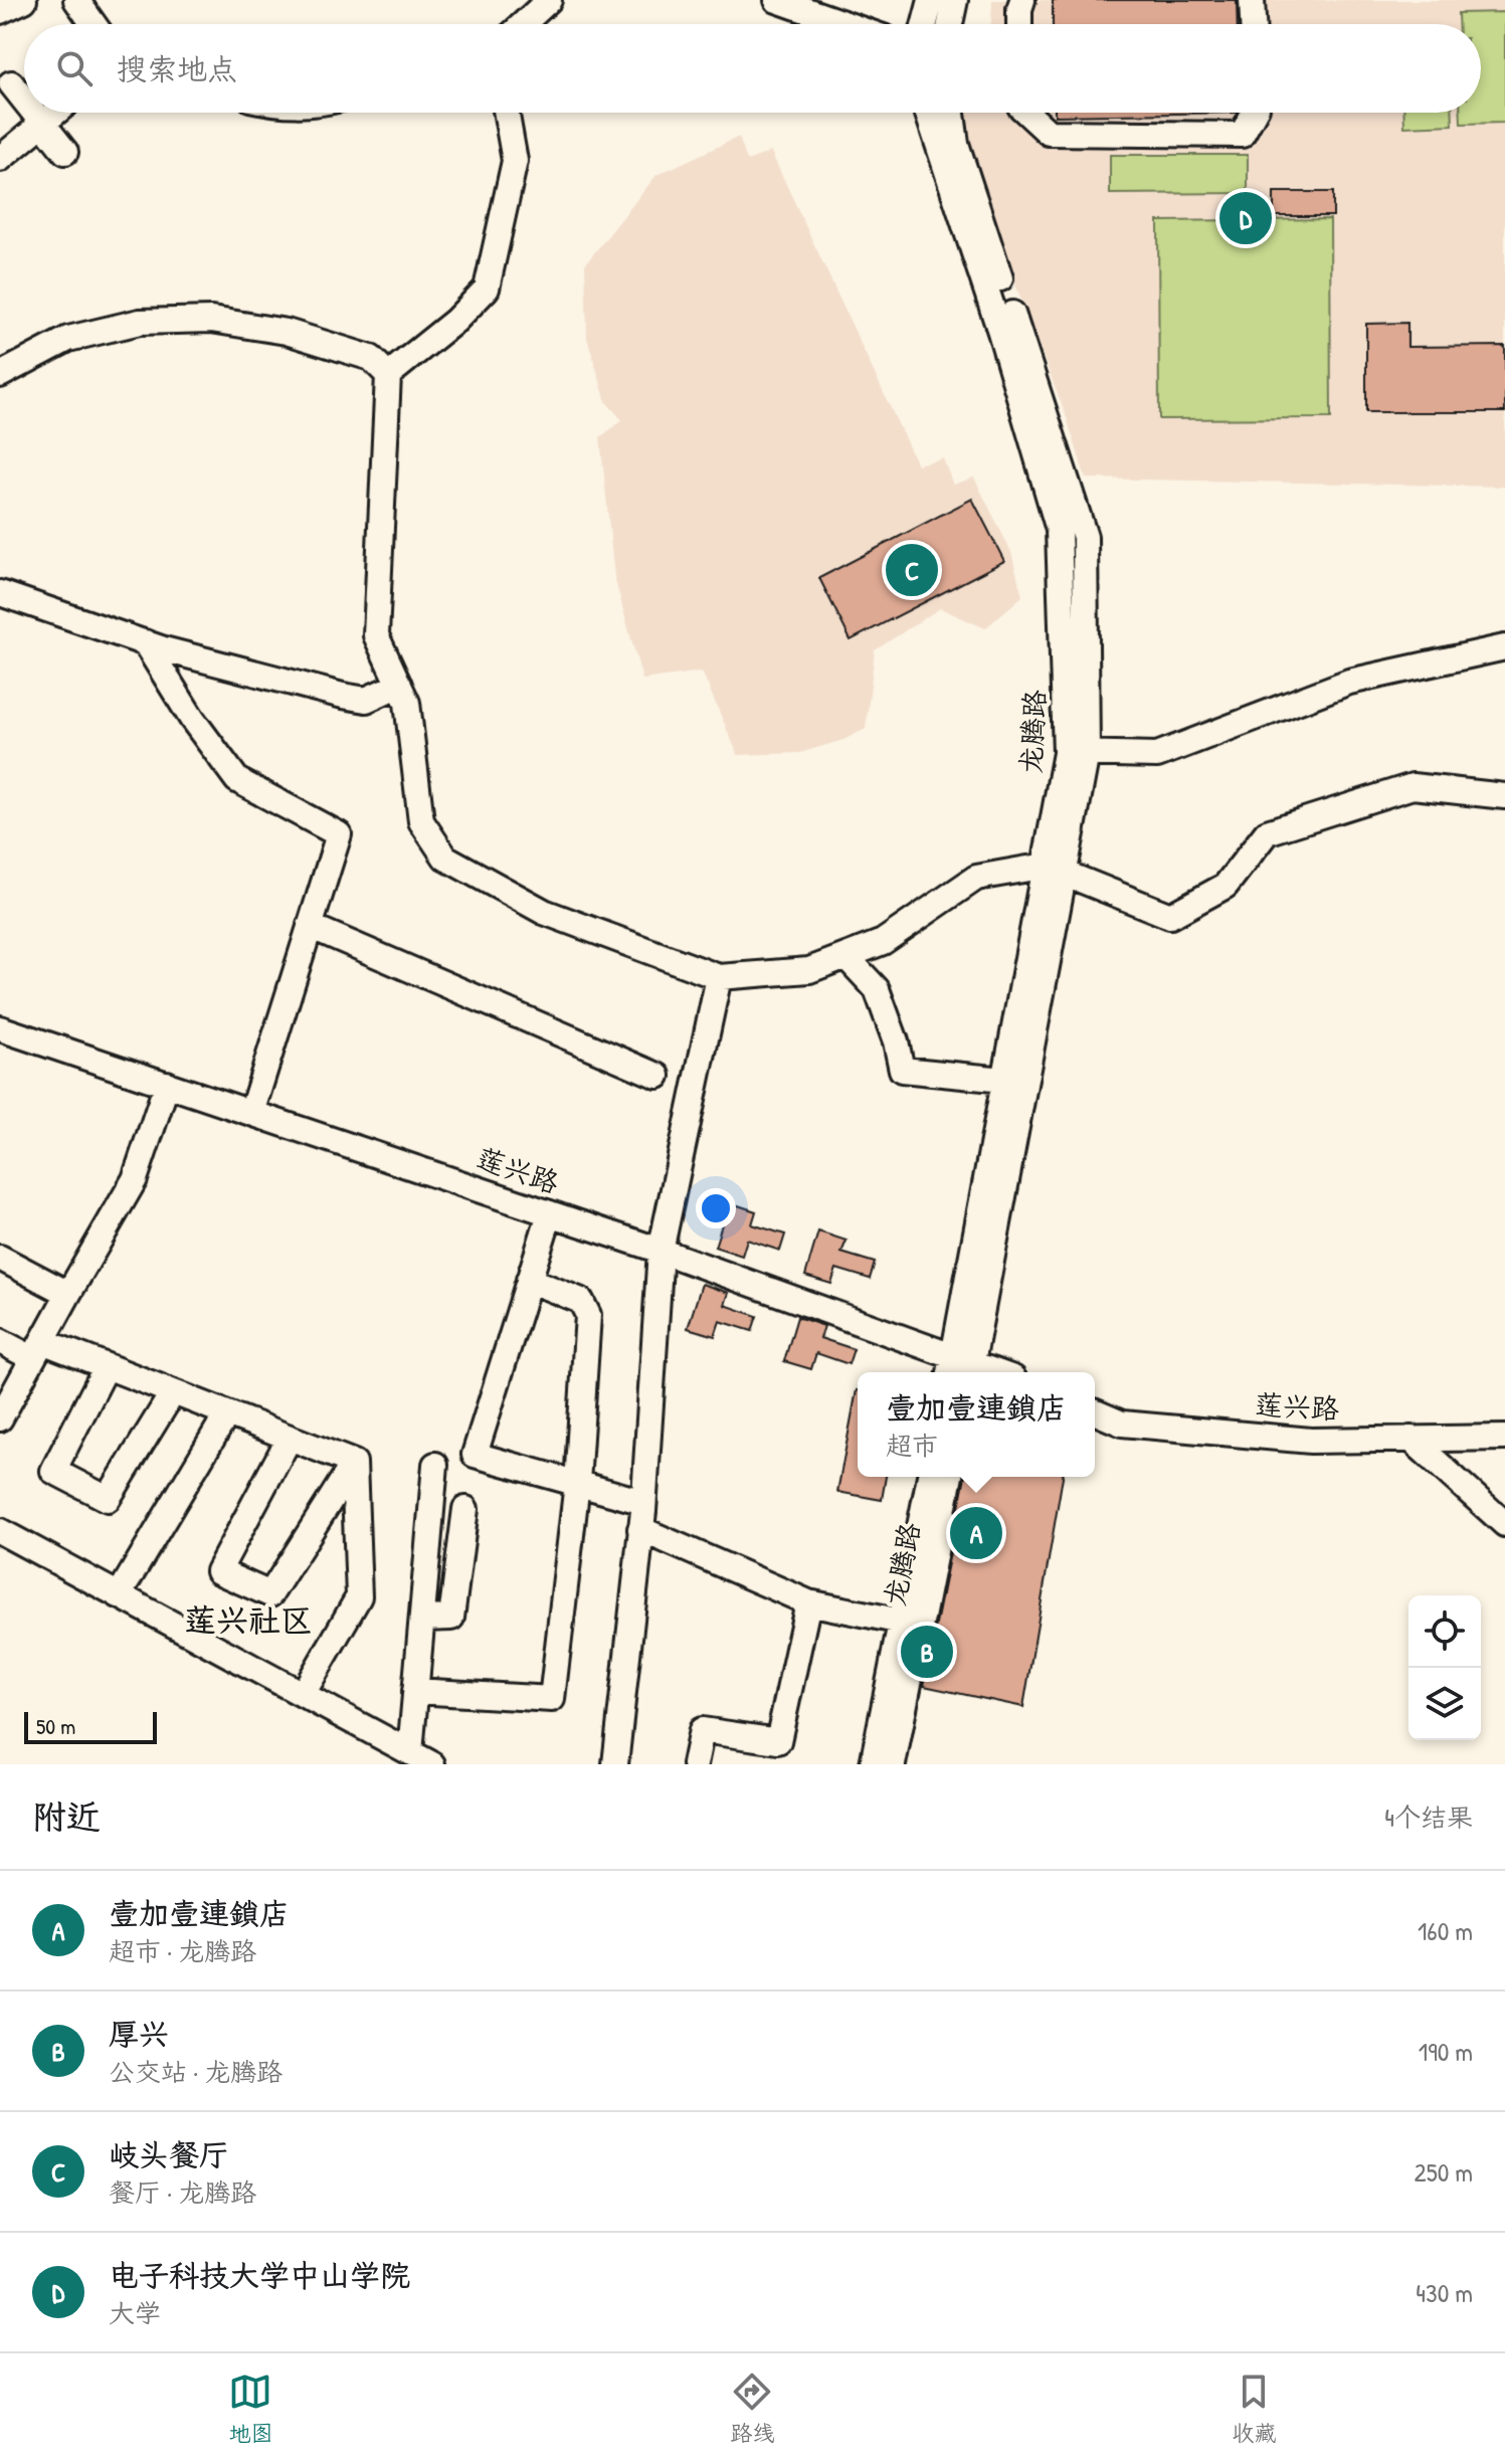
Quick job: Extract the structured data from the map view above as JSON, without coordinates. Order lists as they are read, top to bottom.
{
  "streets": {
    "street": ["龙腾路", "莲兴路"]
  },
  "crossings": [
    ["龙腾路", "莲兴路"]
  ],
  "districts": ["莲兴社区"],
  "scale_bar": "50 m",
  "page": {
    "search": "搜索地点",
    "pins": [
      "D",
      "C",
      "A",
      "B"
    ],
    "popup": ["壹加壹連鎖店", "超市"],
    "scale": "50 m",
    "heading": ["附近", "4个结果"],
    "list": [
      {
        "mark": "A",
        "name": "壹加壹連鎖店",
        "note": "超市 · 龙腾路",
        "value": "160 m"
      },
      {
        "mark": "B",
        "name": "厚兴",
        "note": "公交站 · 龙腾路",
        "value": "190 m"
      },
      {
        "mark": "C",
        "name": "岐头餐厅",
        "note": "餐厅 · 龙腾路",
        "value": "250 m"
      },
      {
        "mark": "D",
        "name": "电子科技大学中山学院",
        "note": "大学",
        "value": "430 m"
      }
    ],
    "nav": ["地图", "路线", "收藏"]
  }
}
